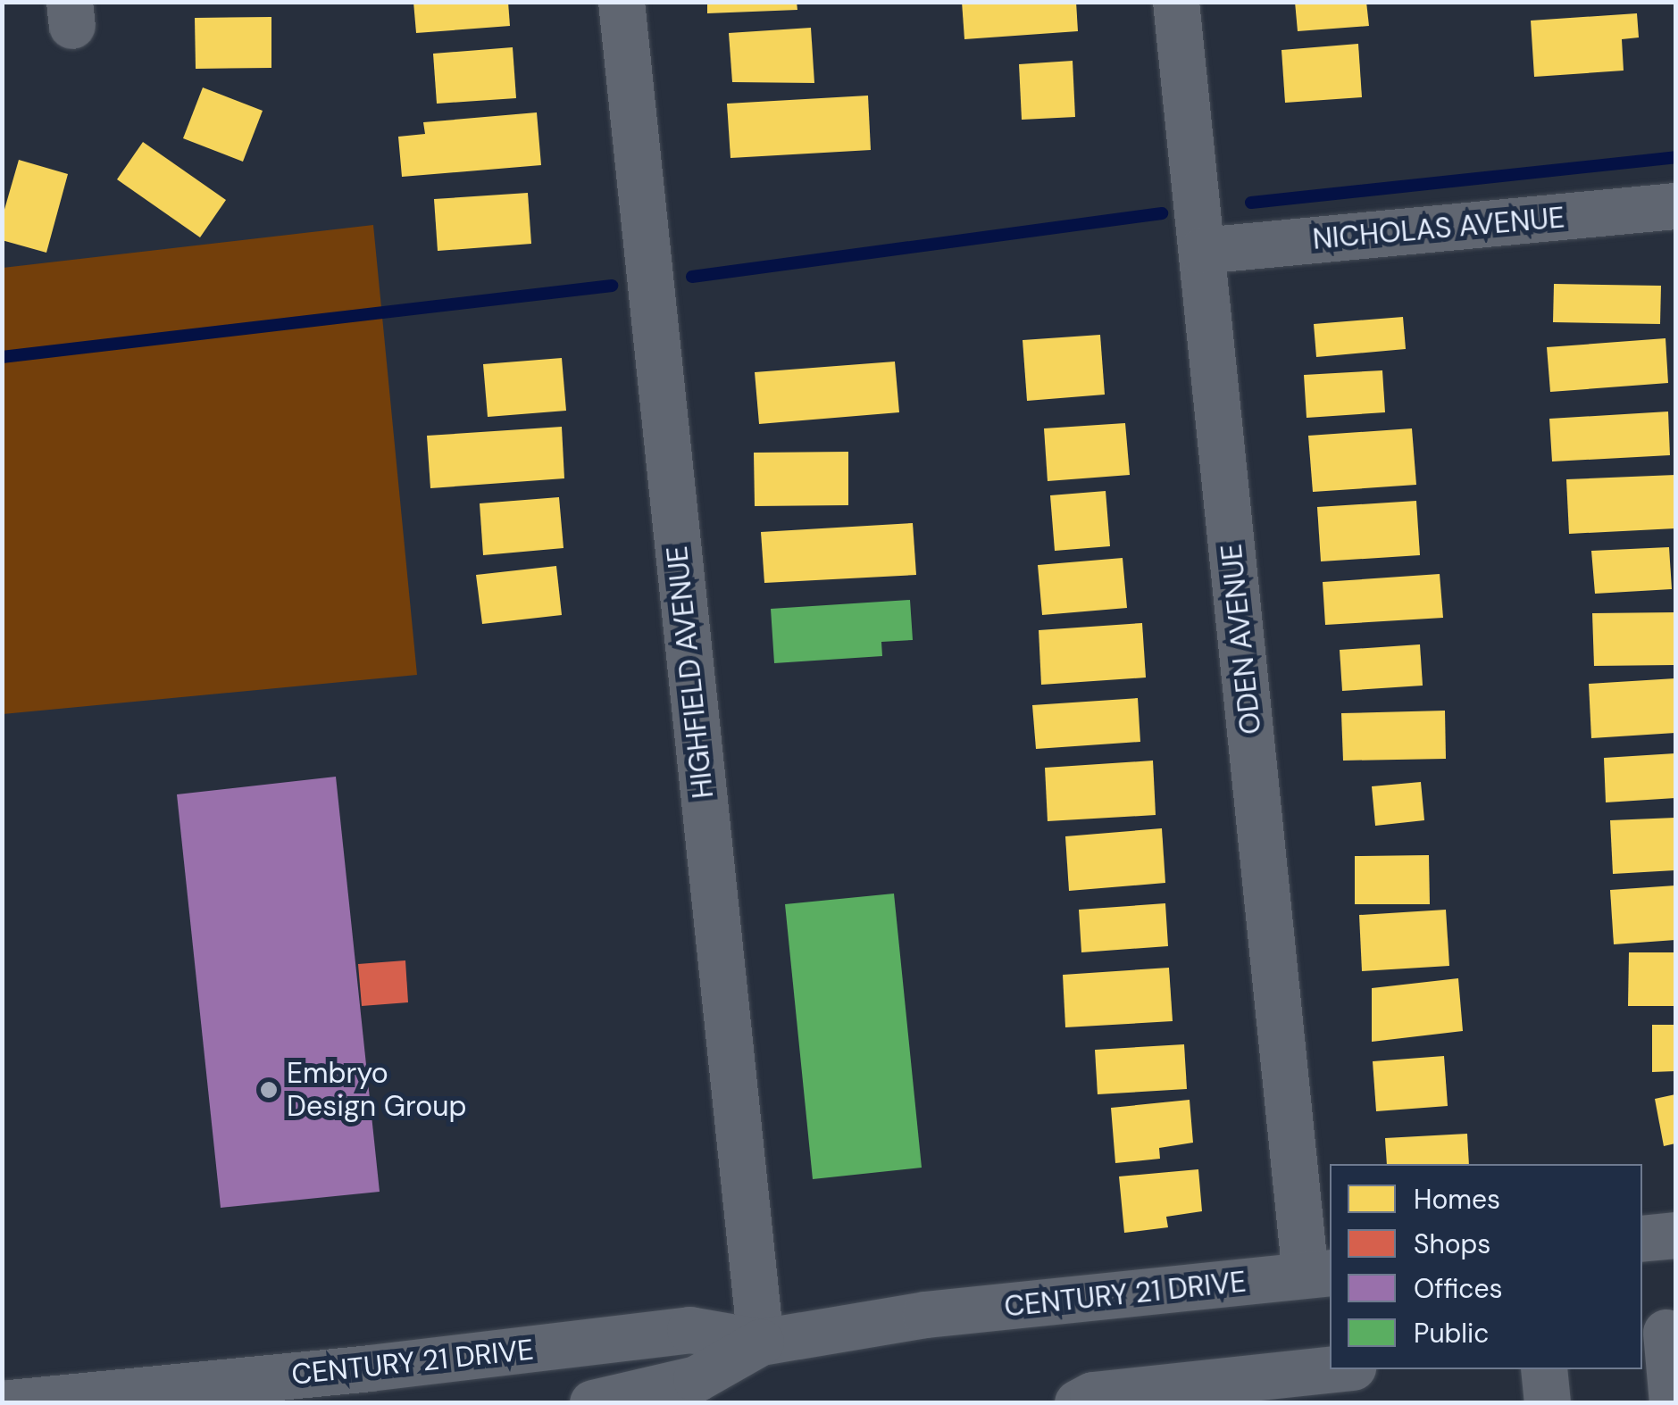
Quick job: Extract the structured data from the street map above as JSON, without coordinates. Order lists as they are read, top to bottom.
{
  "streets": {
    "street": [
      "NICHOLAS AVENUE",
      "ODEN AVENUE",
      "HIGHFIELD AVENUE",
      "CENTURY 21 DRIVE"
    ]
  },
  "crossings": [
    ["NICHOLAS AVENUE", "ODEN AVENUE"],
    ["ODEN AVENUE", "CENTURY 21 DRIVE"],
    ["HIGHFIELD AVENUE", "CENTURY 21 DRIVE"]
  ],
  "places": ["Embryo Design Group"],
  "legend": [
    "Homes",
    "Shops",
    "Offices",
    "Public"
  ]
}
